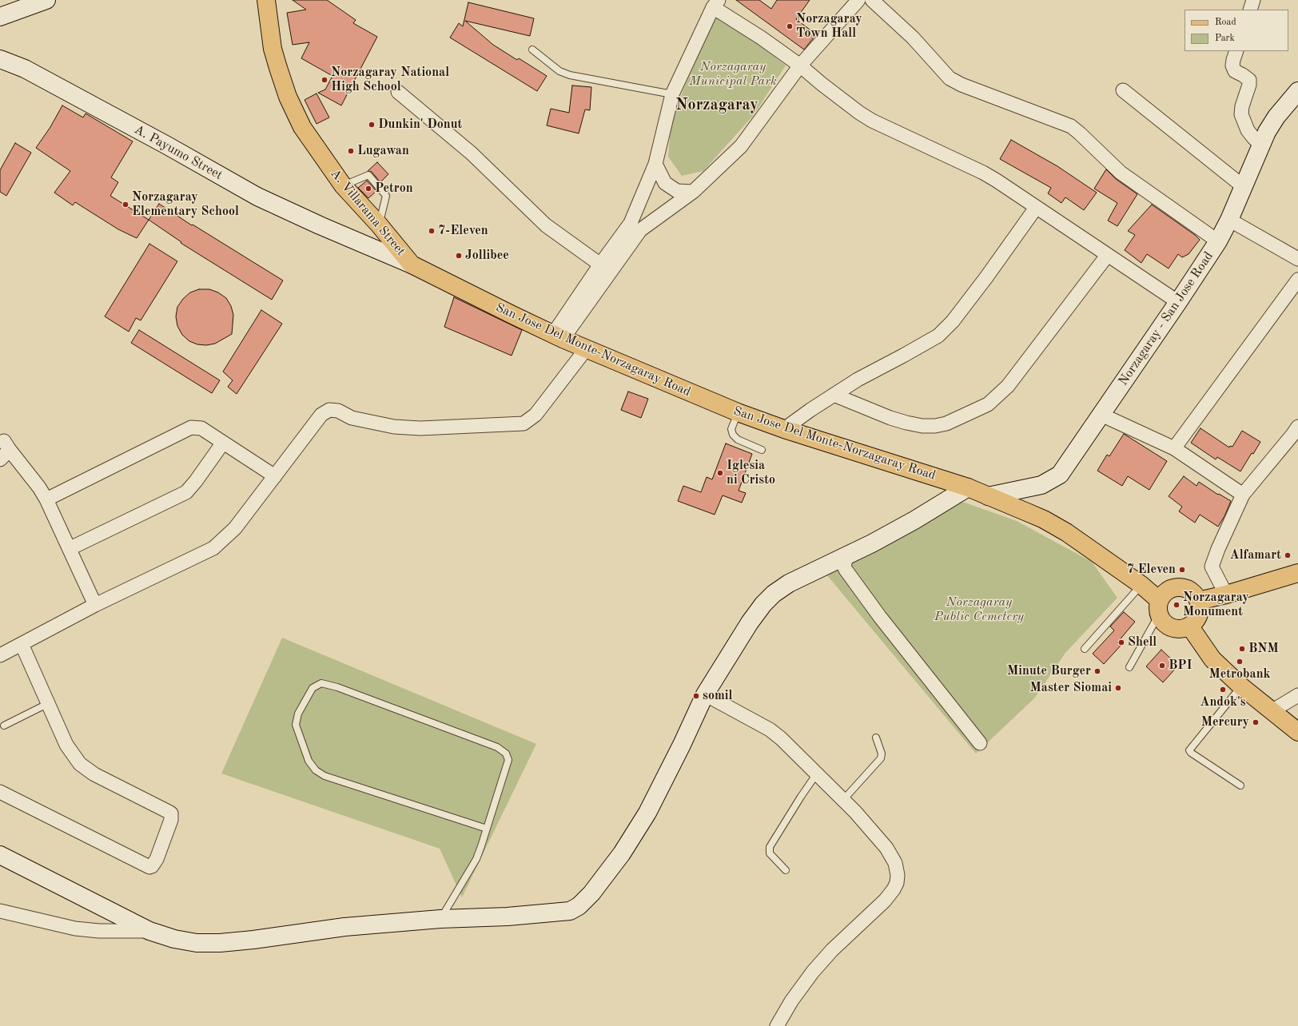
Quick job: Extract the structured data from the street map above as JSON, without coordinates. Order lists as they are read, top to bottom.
{
  "streets": {
    "main road": ["A. Villarama Street", "San Jose Del Monte-Norzagaray Road"],
    "street": ["A. Payumo Street", "Norzagaray - San Jose Road"]
  },
  "crossings": [
    ["A. Payumo Street", "A. Villarama Street"],
    ["A. Payumo Street", "San Jose Del Monte-Norzagaray Road"],
    ["A. Villarama Street", "San Jose Del Monte-Norzagaray Road"],
    ["Norzagaray - San Jose Road", "San Jose Del Monte-Norzagaray Road"]
  ],
  "districts": ["Norzagaray"],
  "parks": ["Norzagaray Municipal Park", "Norzagaray Public Cemetery"],
  "places": [
    "Norzagaray Town Hall",
    "Norzagaray National High School",
    "Dunkin' Donut",
    "Lugawan",
    "Petron",
    "Norzagaray Elementary School",
    "7-Eleven",
    "Jollibee",
    "Iglesia ni Cristo",
    "Alfamart",
    "7 Eleven",
    "Norzagaray Monument",
    "Shell",
    "BNM",
    "Metrobank",
    "BPI",
    "Minute Burger",
    "Master Siomai",
    "Andok's",
    "somil",
    "Mercury"
  ],
  "legend": ["Road", "Park"]
}
